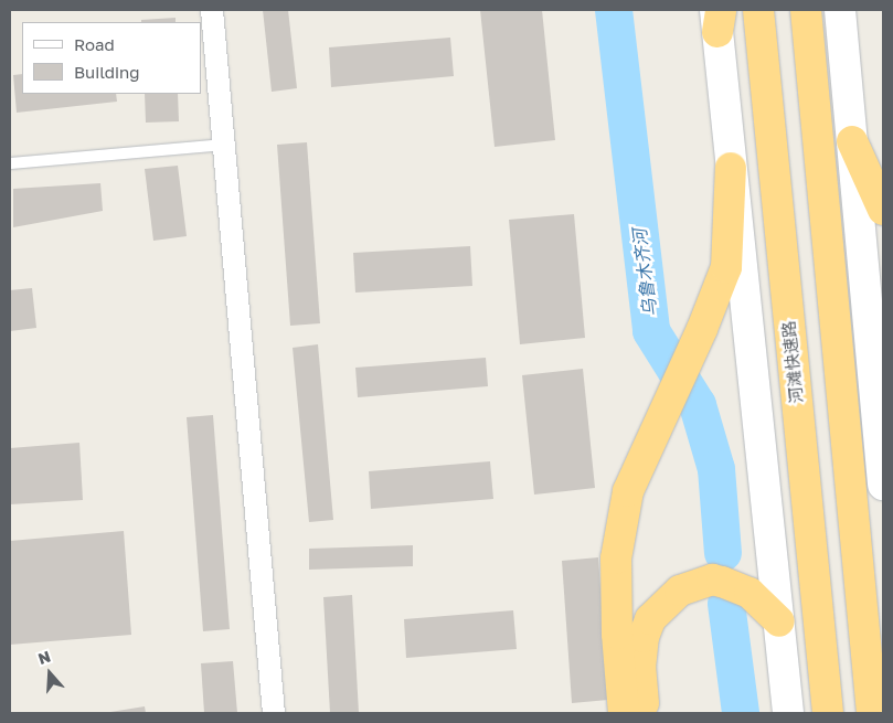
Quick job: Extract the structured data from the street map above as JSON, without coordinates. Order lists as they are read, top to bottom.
{
  "streets": {
    "highway": ["河滩快速路"]
  },
  "water": ["乌鲁木齐河"],
  "legend": ["Road", "Building"],
  "north": "top"
}
